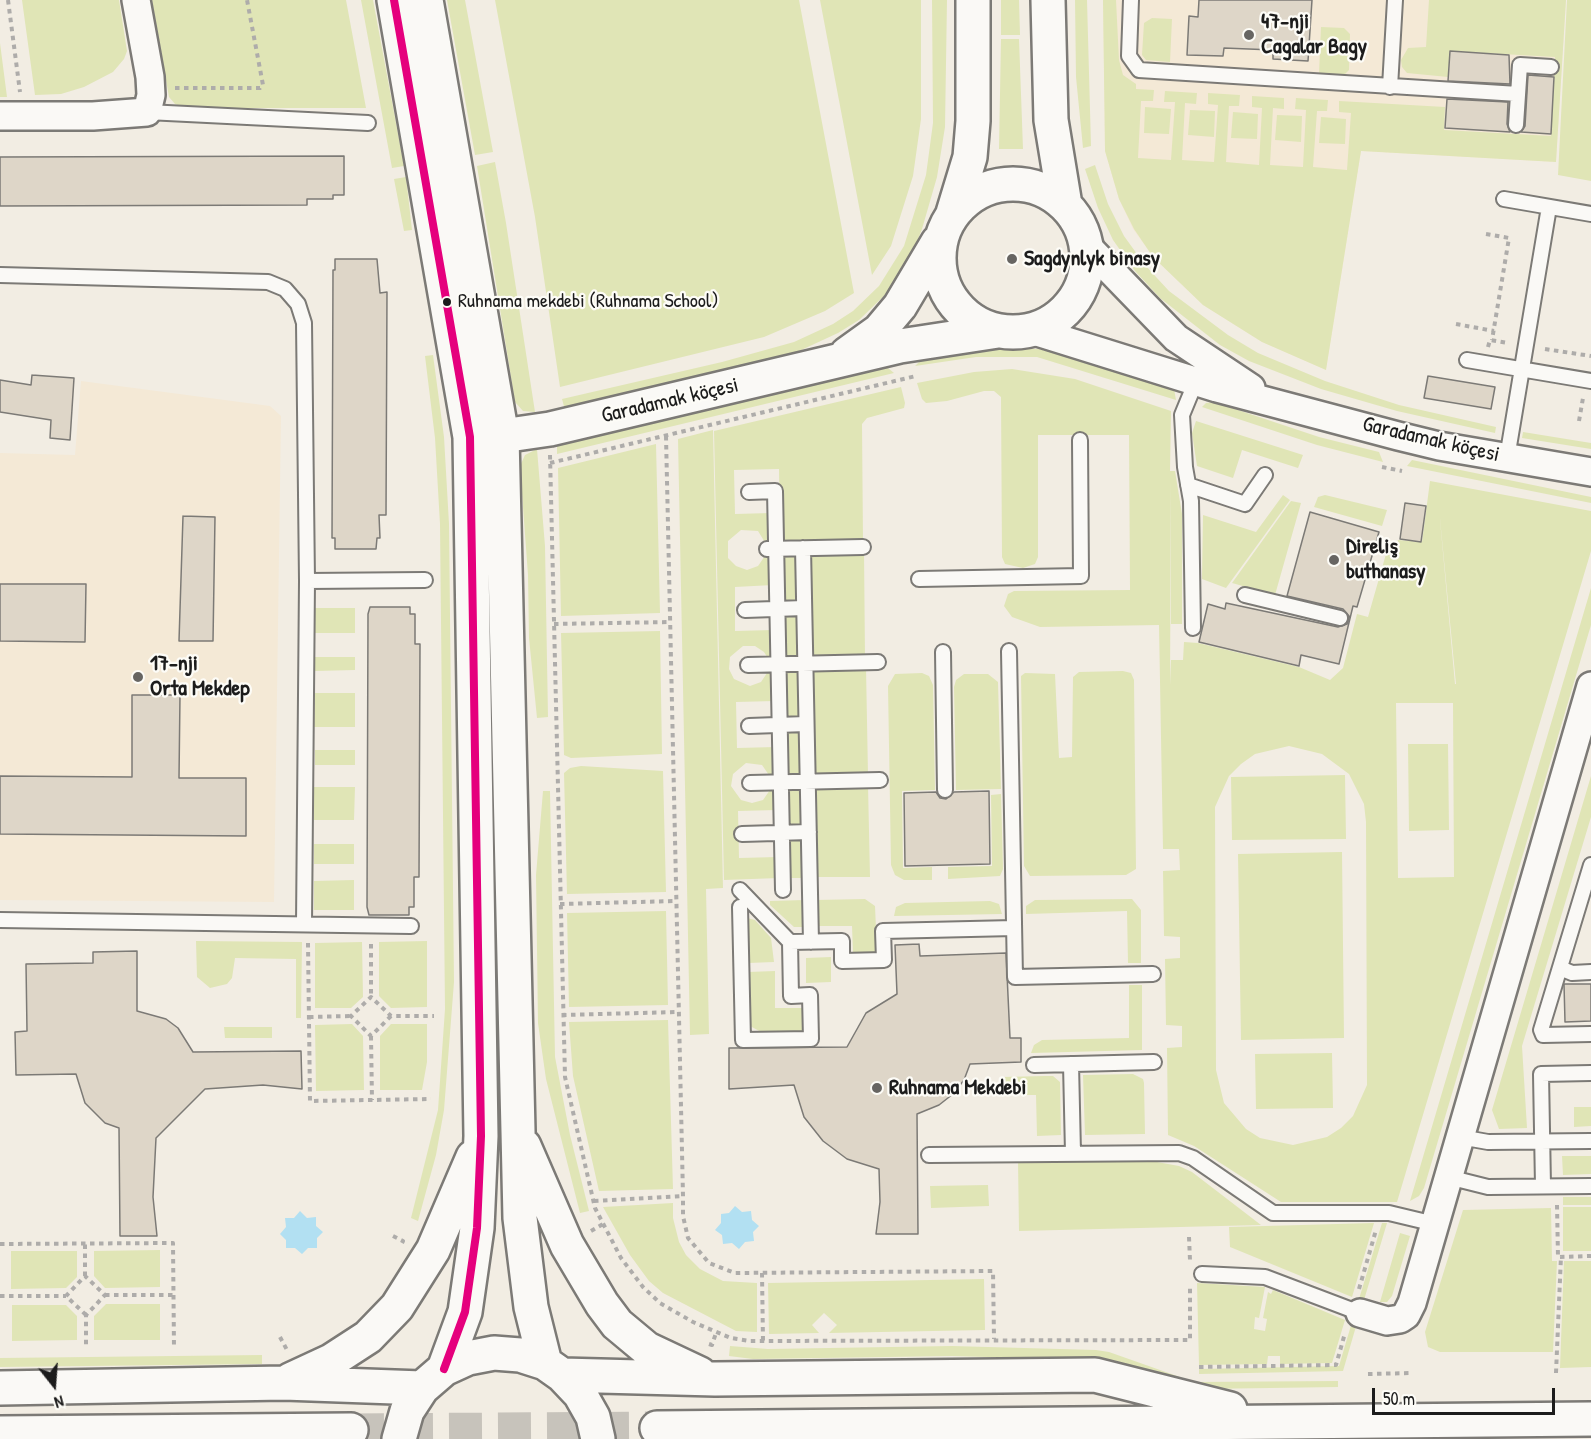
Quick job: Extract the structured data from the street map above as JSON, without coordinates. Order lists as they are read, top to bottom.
{
  "streets": {
    "main road": ["Garadamak köçesi"]
  },
  "places": [
    "47-nji Cagalar Bagy",
    "Sagdynlyk binasy",
    "Ruhnama mekdebi (Ruhnama School)",
    "Direliş buthanasy",
    "17-nji Orta Mekdep",
    "Ruhnama Mekdebi"
  ],
  "scale_bar": "50 m",
  "north": "bottom"
}
